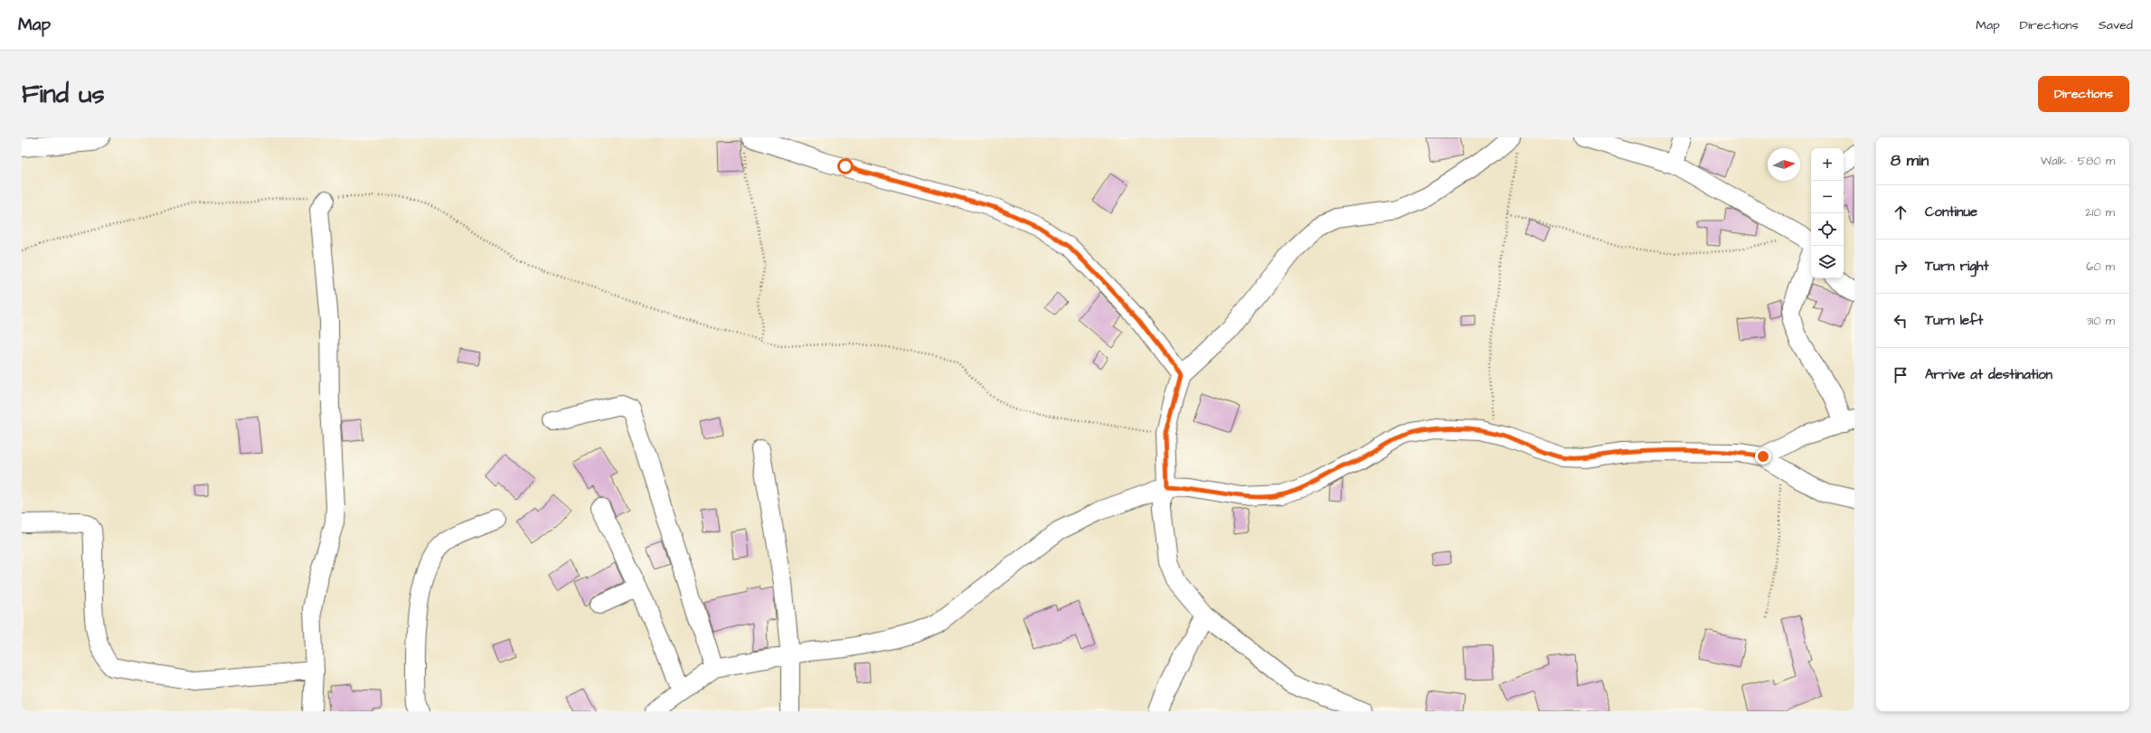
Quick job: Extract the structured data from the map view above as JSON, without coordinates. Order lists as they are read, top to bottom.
{
  "north": "right",
  "page": {
    "header": "Map",
    "nav": ["Map", "Directions", "Saved"],
    "buttons": "Directions",
    "title": "Find us",
    "heading": ["8 min", "Walk · 580 m"],
    "map_buttons": ["+", "−"],
    "list": [
      ["Continue", "210 m"],
      ["Turn right", "60 m"],
      ["Turn left", "310 m"],
      "Arrive at destination"
    ]
  }
}
